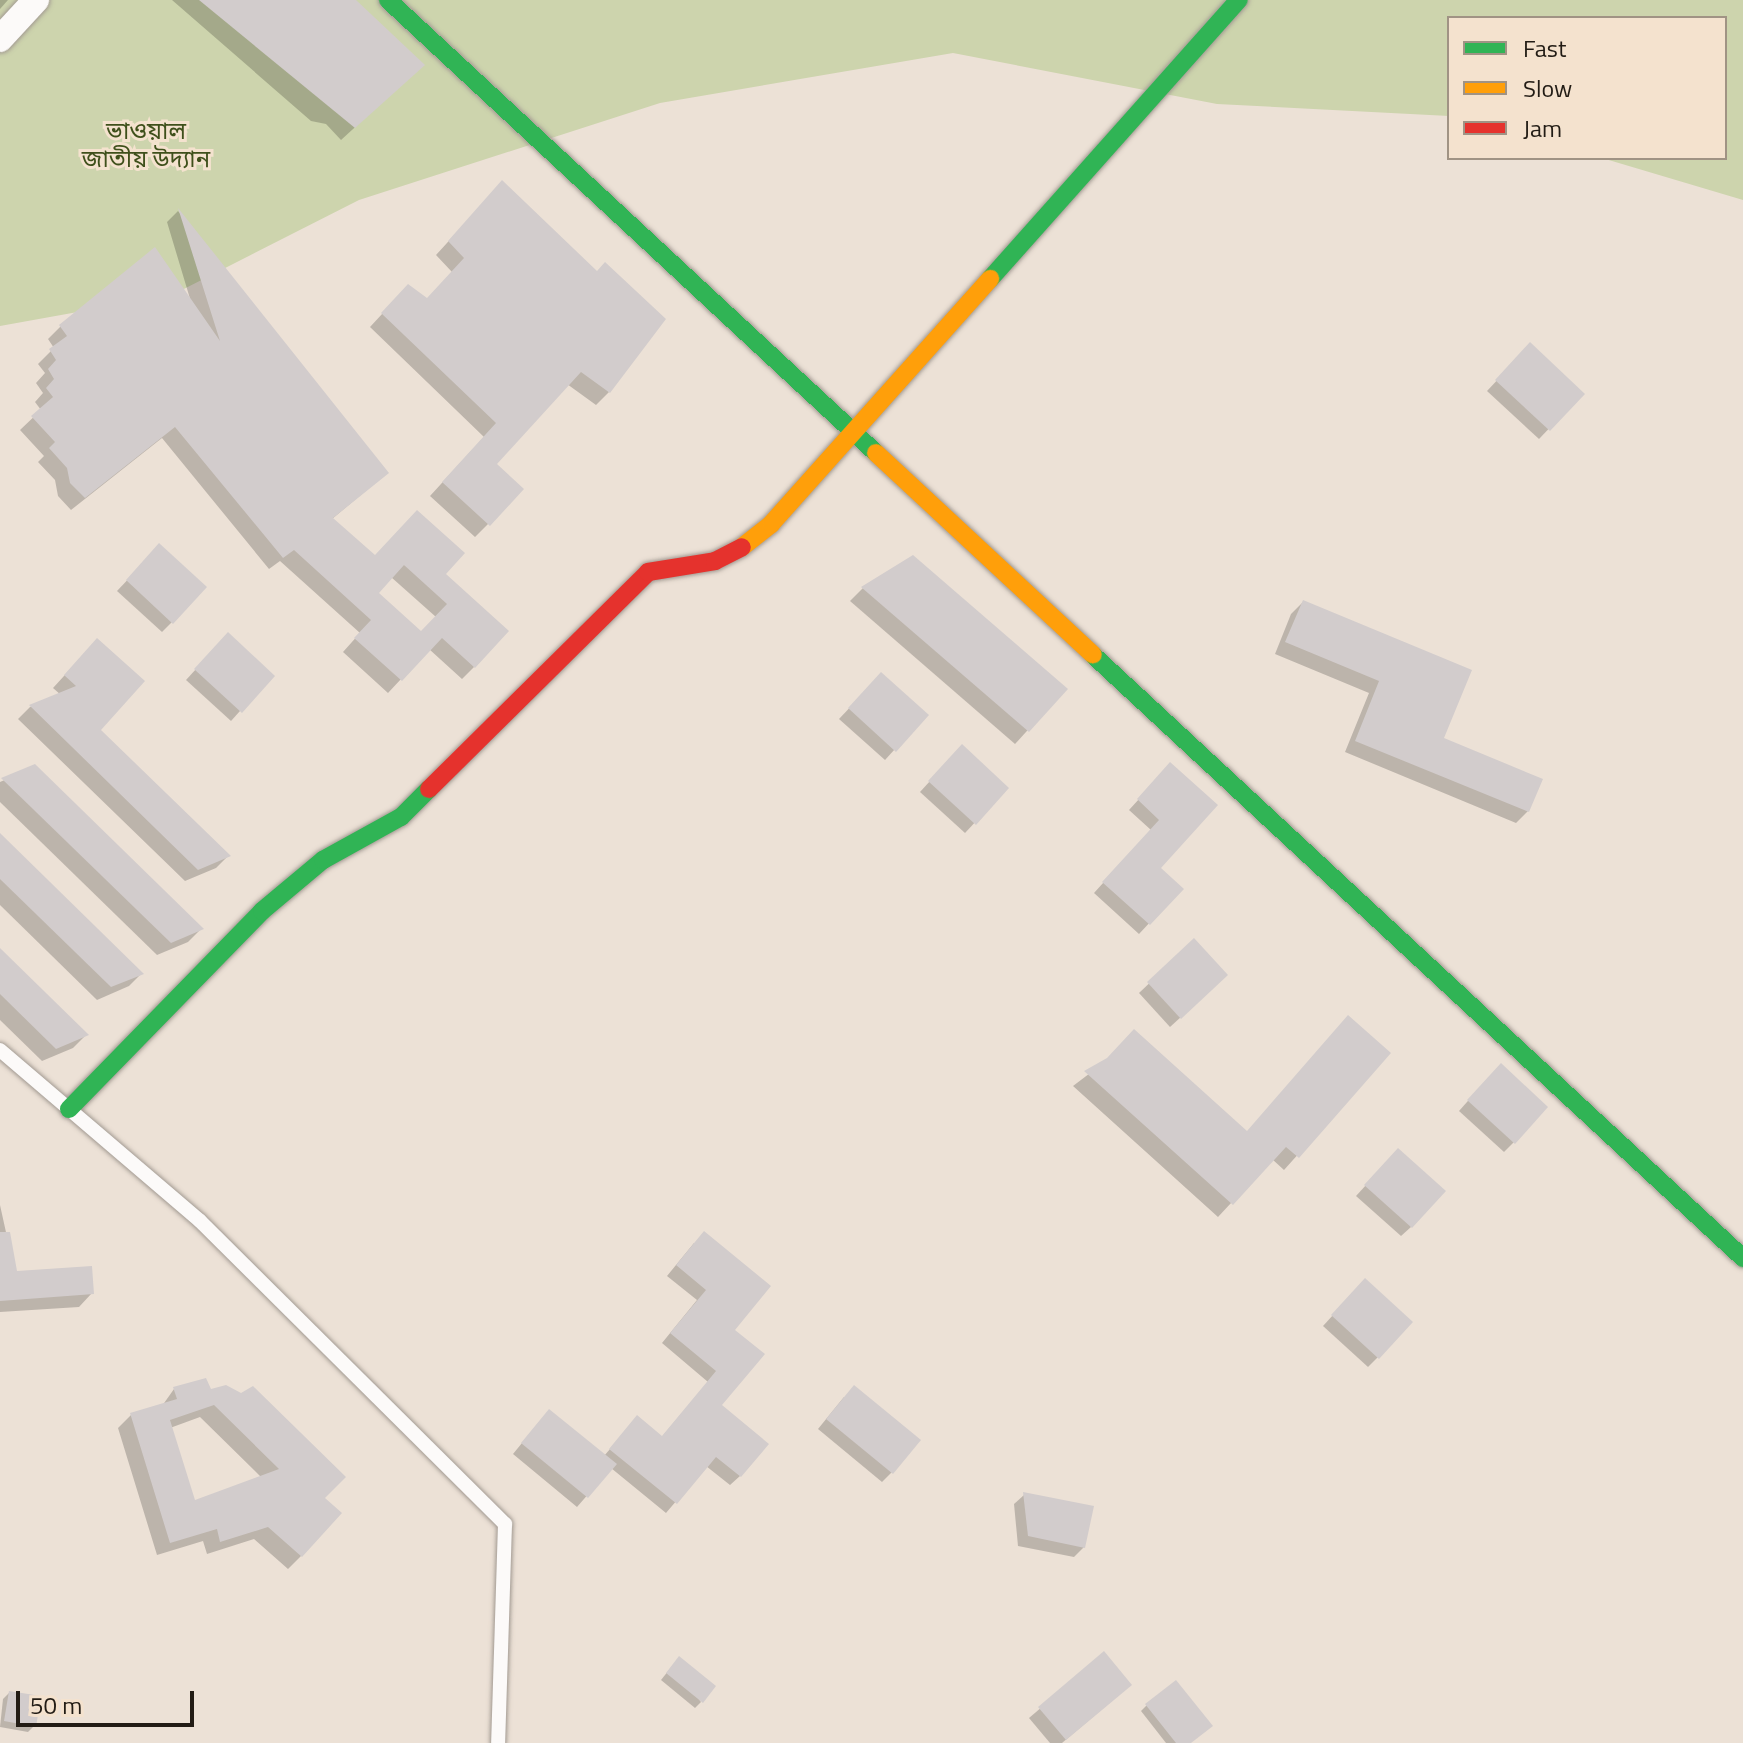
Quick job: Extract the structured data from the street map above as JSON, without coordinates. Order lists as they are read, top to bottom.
{
  "parks": ["ভাওয়াল জাতীয় উদ্যান"],
  "legend": ["Fast", "Slow", "Jam"],
  "scale_bar": "50 m"
}
